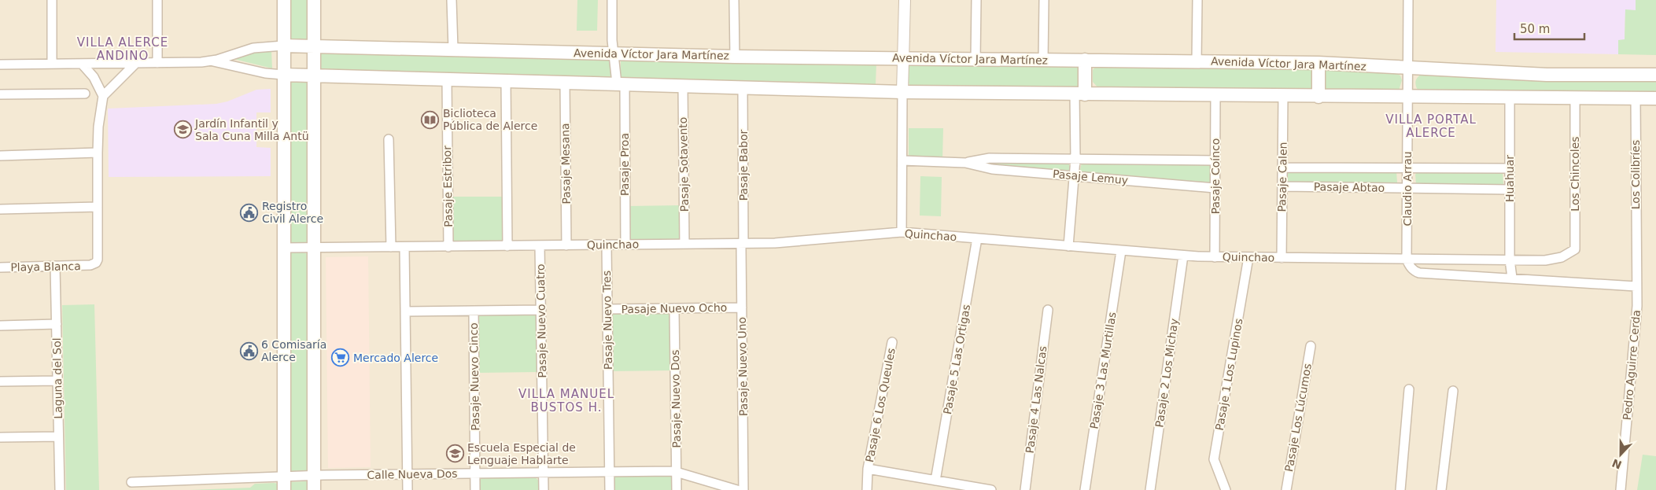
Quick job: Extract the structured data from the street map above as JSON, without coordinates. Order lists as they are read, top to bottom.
{
  "streets": {
    "main road": ["Avenida Víctor Jara Martínez"],
    "street": [
      "Pasaje Mesana",
      "Pasaje Proa",
      "Pasaje Sotavento",
      "Pasaje Babor",
      "Los Chincoles",
      "Los Colibríes",
      "Pasaje Coínco",
      "Pasaje Lemuy",
      "Pasaje Calen",
      "Huahuar",
      "Pasaje Estribor",
      "Pasaje Abtao",
      "Claudio Arrau",
      "Quinchao",
      "Playa Blanca",
      "Pasaje Nuevo Ocho",
      "Pasaje Nuevo Tres",
      "Pasaje Nuevo Cuatro",
      "Pasaje 5 Las Ortigas",
      "Pedro Aguirre Cerda",
      "Pasaje Nuevo Uno",
      "Pasaje 3 Las Murtillas",
      "Pasaje 2 Los Michay",
      "Pasaje 1 Los Lupinos",
      "Pasaje Nuevo Cinco",
      "Laguna del Sol",
      "Pasaje Nuevo Dos",
      "Pasaje 4 Las Nalcas",
      "Pasaje 6 Los Queules",
      "Pasaje Los Lúcumos",
      "Calle Nueva Dos"
    ]
  },
  "crossings": [
    ["Avenida Víctor Jara Martínez", "Pasaje Proa"],
    ["Avenida Víctor Jara Martínez", "Claudio Arrau"],
    ["Pasaje Mesana", "Quinchao"],
    ["Pasaje Proa", "Quinchao"],
    ["Pasaje Sotavento", "Quinchao"],
    ["Pasaje Babor", "Quinchao"],
    ["Pasaje Babor", "Pasaje Nuevo Uno"],
    ["Los Chincoles", "Quinchao"],
    ["Los Colibríes", "Pedro Aguirre Cerda"],
    ["Pasaje Coínco", "Pasaje Lemuy"],
    ["Pasaje Coínco", "Quinchao"],
    ["Pasaje Calen", "Pasaje Abtao"],
    ["Pasaje Calen", "Quinchao"],
    ["Huahuar", "Pasaje Abtao"],
    ["Huahuar", "Quinchao"],
    ["Pasaje Estribor", "Quinchao"],
    ["Pasaje Abtao", "Claudio Arrau"],
    ["Claudio Arrau", "Quinchao"],
    ["Quinchao", "Pasaje Nuevo Tres"],
    ["Quinchao", "Pasaje Nuevo Cuatro"],
    ["Quinchao", "Pasaje 5 Las Ortigas"],
    ["Quinchao", "Pasaje Nuevo Uno"],
    ["Quinchao", "Pasaje 3 Las Murtillas"],
    ["Quinchao", "Pasaje 2 Los Michay"],
    ["Quinchao", "Pasaje 1 Los Lupinos"],
    ["Playa Blanca", "Laguna del Sol"],
    ["Pasaje Nuevo Ocho", "Pasaje Nuevo Tres"],
    ["Pasaje Nuevo Ocho", "Pasaje Nuevo Uno"],
    ["Pasaje Nuevo Ocho", "Pasaje Nuevo Dos"],
    ["Pasaje Nuevo Tres", "Calle Nueva Dos"],
    ["Pasaje Nuevo Cuatro", "Calle Nueva Dos"],
    ["Pasaje Nuevo Cinco", "Calle Nueva Dos"],
    ["Pasaje Nuevo Dos", "Calle Nueva Dos"]
  ],
  "districts": ["VILLA ALERCE ANDINO", "VILLA PORTAL ALERCE", "VILLA MANUEL BUSTOS H."],
  "places": {
    "library": ["Biclioteca Pública de Alerce"],
    "school or university": ["Jardín Infantil y Sala Cuna Milla Antü", "Escuela Especial de Lenguaje Hablarte"],
    "public building": ["Registro Civil Alerce", "6 Comisaría Alerce"],
    "supermarket": ["Mercado Alerce"]
  },
  "scale_bar": "50 m",
  "north": "bottom"
}
